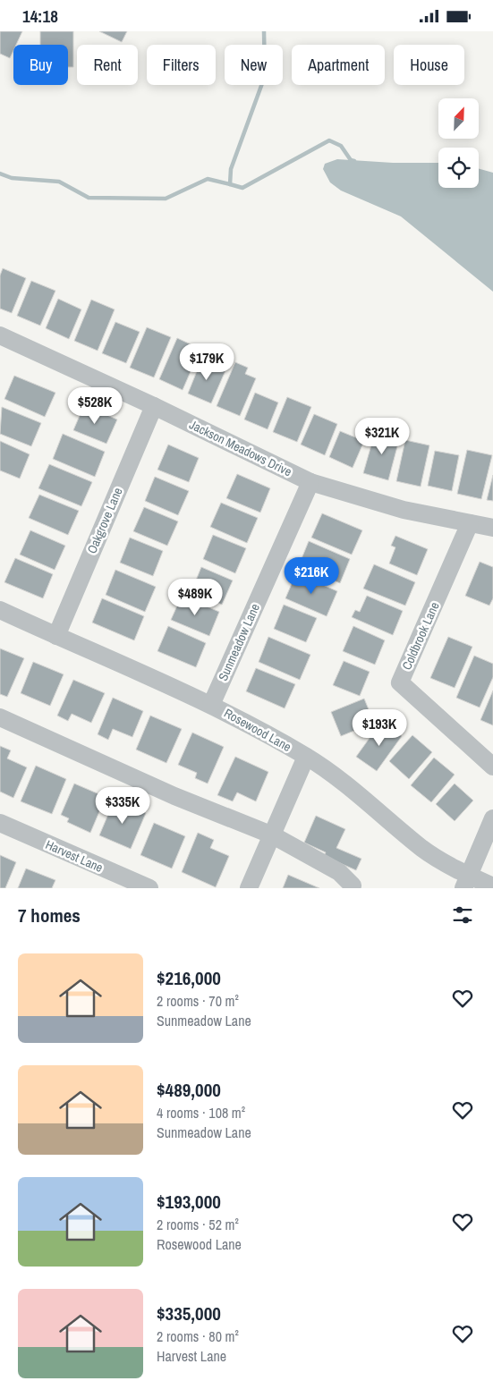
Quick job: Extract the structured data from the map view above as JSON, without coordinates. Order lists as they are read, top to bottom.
{
  "streets": {
    "street": [
      "Jackson Meadows Drive",
      "Oakgrove Lane",
      "Coldbrook Lane",
      "Sunmeadow Lane",
      "Rosewood Lane",
      "Harvest Lane"
    ]
  },
  "crossings": [
    ["Jackson Meadows Drive", "Oakgrove Lane"],
    ["Jackson Meadows Drive", "Coldbrook Lane"],
    ["Jackson Meadows Drive", "Sunmeadow Lane"],
    ["Oakgrove Lane", "Rosewood Lane"],
    ["Sunmeadow Lane", "Rosewood Lane"]
  ],
  "north": "top right",
  "page": {
    "status": "14:18",
    "chip": [
      "Buy",
      "Rent",
      "Filters",
      "New",
      "Apartment",
      "House"
    ],
    "price": [
      "$179K",
      "$528K",
      "$321K",
      "$216K",
      "$489K",
      "$193K",
      "$335K"
    ],
    "heading": "7 homes",
    "list": [
      {
        "name": "$216,000",
        "note": "2 rooms · 70 m² · Sunmeadow Lane"
      },
      {
        "name": "$489,000",
        "note": "4 rooms · 108 m² · Sunmeadow Lane"
      },
      {
        "name": "$193,000",
        "note": "2 rooms · 52 m² · Rosewood Lane"
      },
      {
        "name": "$335,000",
        "note": "2 rooms · 80 m² · Harvest Lane"
      }
    ]
  }
}
